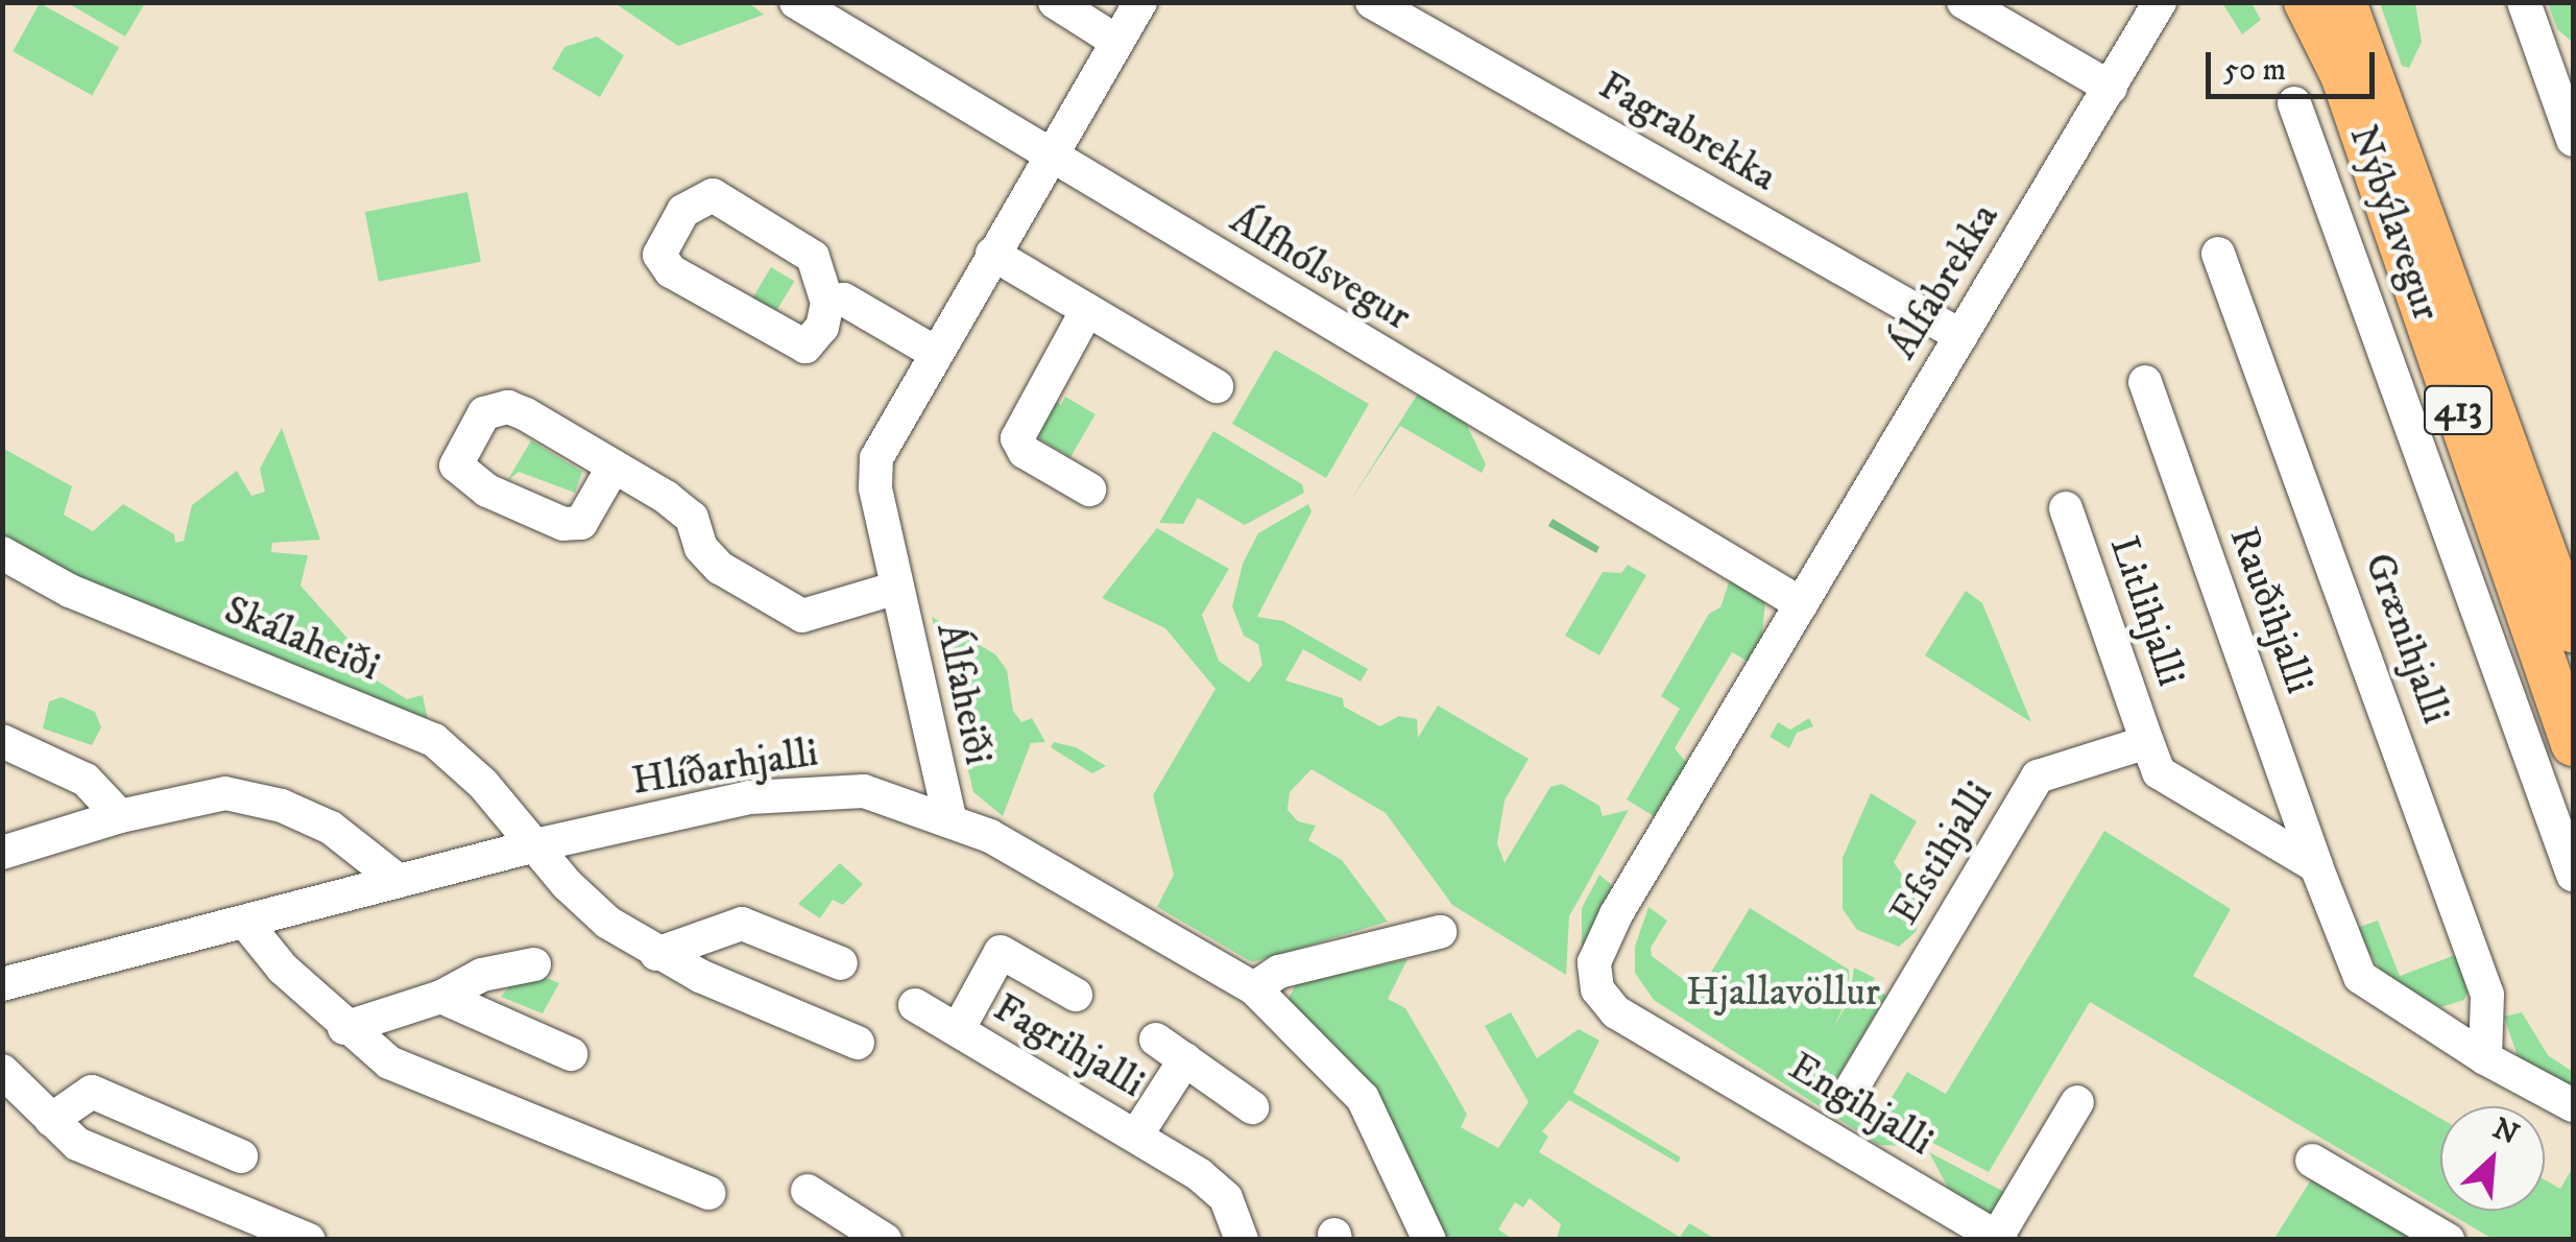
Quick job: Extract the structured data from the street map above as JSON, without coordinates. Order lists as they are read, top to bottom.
{
  "streets": {
    "main road": ["Nýbýlavegur", "413"],
    "street": [
      "Fagrabrekka",
      "Álfhólsvegur",
      "Álfabrekka",
      "Rauðihjalli",
      "Litlihjalli",
      "Grænihjalli",
      "Skálaheiði",
      "Álfaheiði",
      "Hlíðarhjalli",
      "Efstihjalli",
      "Fagrihjalli",
      "Engihjalli"
    ]
  },
  "crossings": [
    ["Fagrabrekka", "Álfabrekka"],
    ["Álfhólsvegur", "Álfabrekka"],
    ["Álfhólsvegur", "Álfaheiði"],
    ["Álfhólsvegur", "Engihjalli"],
    ["Álfabrekka", "Engihjalli"],
    ["Litlihjalli", "Efstihjalli"],
    ["Skálaheiði", "Hlíðarhjalli"],
    ["Álfaheiði", "Hlíðarhjalli"]
  ],
  "parks": ["Hjallavöllur"],
  "scale_bar": "50 m",
  "north": "top right"
}
